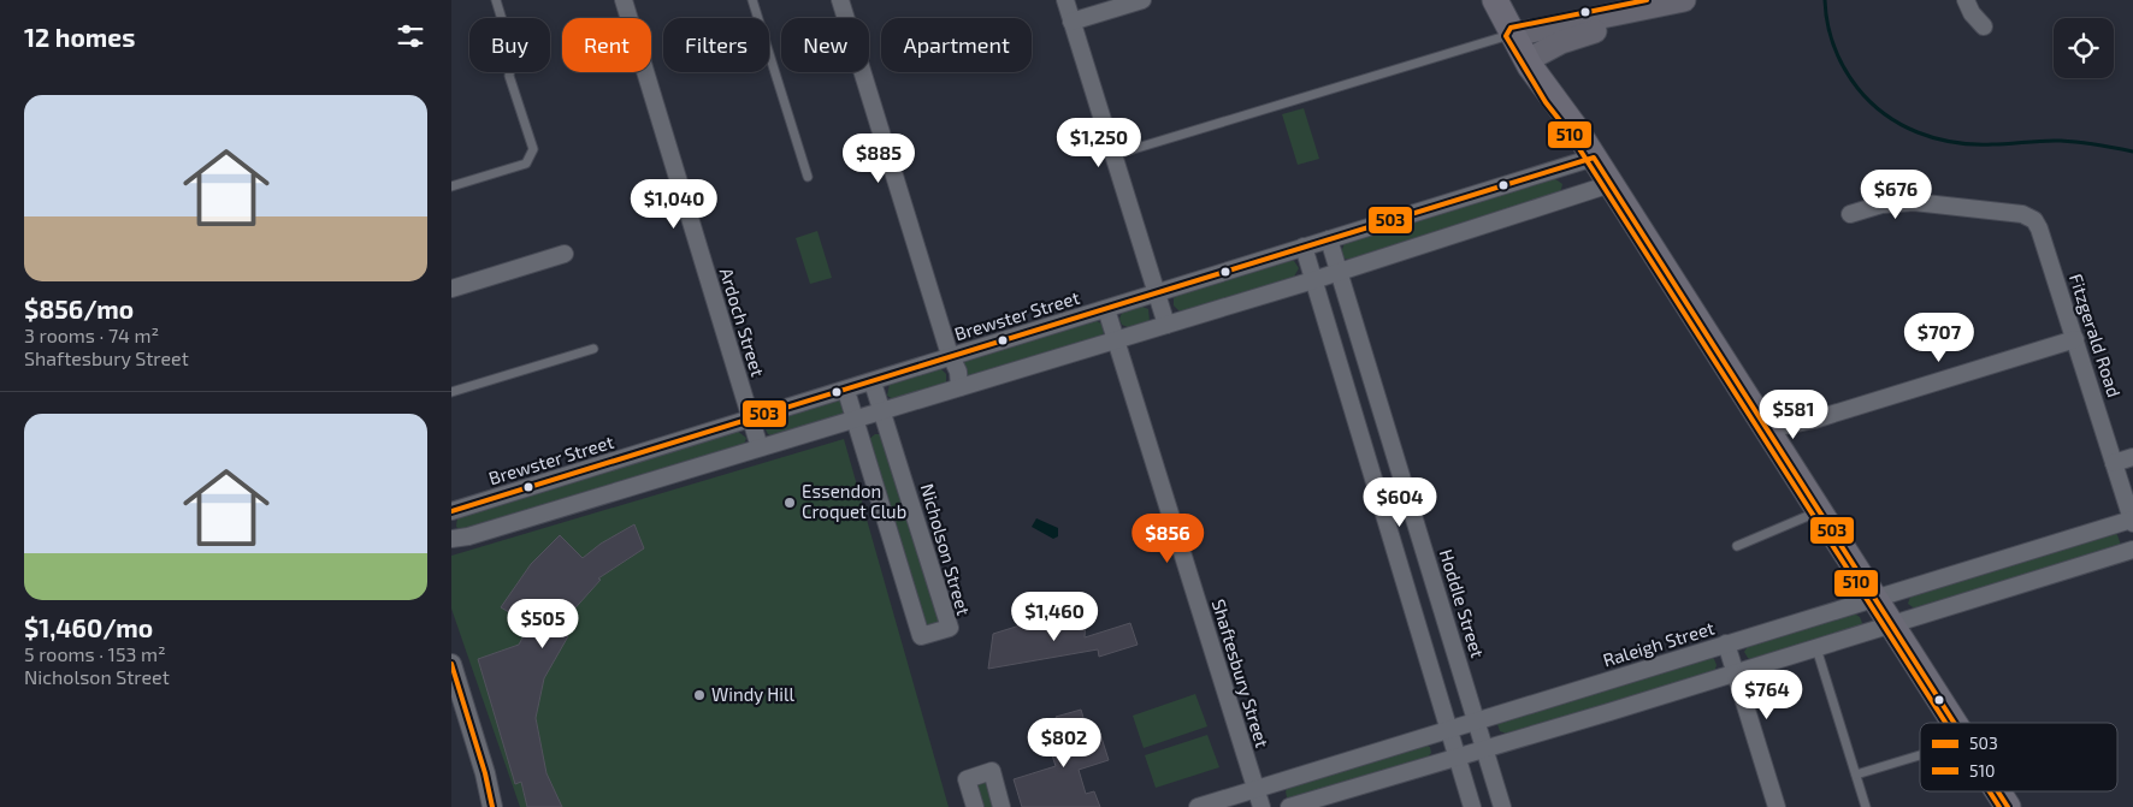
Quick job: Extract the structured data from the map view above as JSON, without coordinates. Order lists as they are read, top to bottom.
{
  "streets": {
    "street": [
      "Brewster Street",
      "Ardoch Street",
      "Fitzgerald Road",
      "Nicholson Street",
      "Hoddle Street",
      "Raleigh Street",
      "Shaftesbury Street"
    ]
  },
  "crossings": [
    ["Brewster Street", "Ardoch Street"],
    ["Brewster Street", "Nicholson Street"],
    ["Brewster Street", "Hoddle Street"],
    ["Brewster Street", "Shaftesbury Street"],
    ["Fitzgerald Road", "Raleigh Street"],
    ["Hoddle Street", "Raleigh Street"],
    ["Raleigh Street", "Shaftesbury Street"]
  ],
  "places": ["Essendon Croquet Club", "Windy Hill"],
  "lines": ["transit line 510", "transit line 503"],
  "legend": ["503", "510"],
  "page": {
    "heading": "12 homes",
    "chip": [
      "Buy",
      "Rent",
      "Filters",
      "New",
      "Apartment"
    ],
    "list": [
      {
        "name": "$856/mo",
        "note": "3 rooms · 74 m² · Shaftesbury Street"
      },
      {
        "name": "$1,460/mo",
        "note": "5 rooms · 153 m² · Nicholson Street"
      }
    ],
    "price": [
      "$1,250",
      "$885",
      "$676",
      "$1,040",
      "$707",
      "$581",
      "$604",
      "$856",
      "$1,460",
      "$505",
      "$764",
      "$802"
    ]
  }
}
